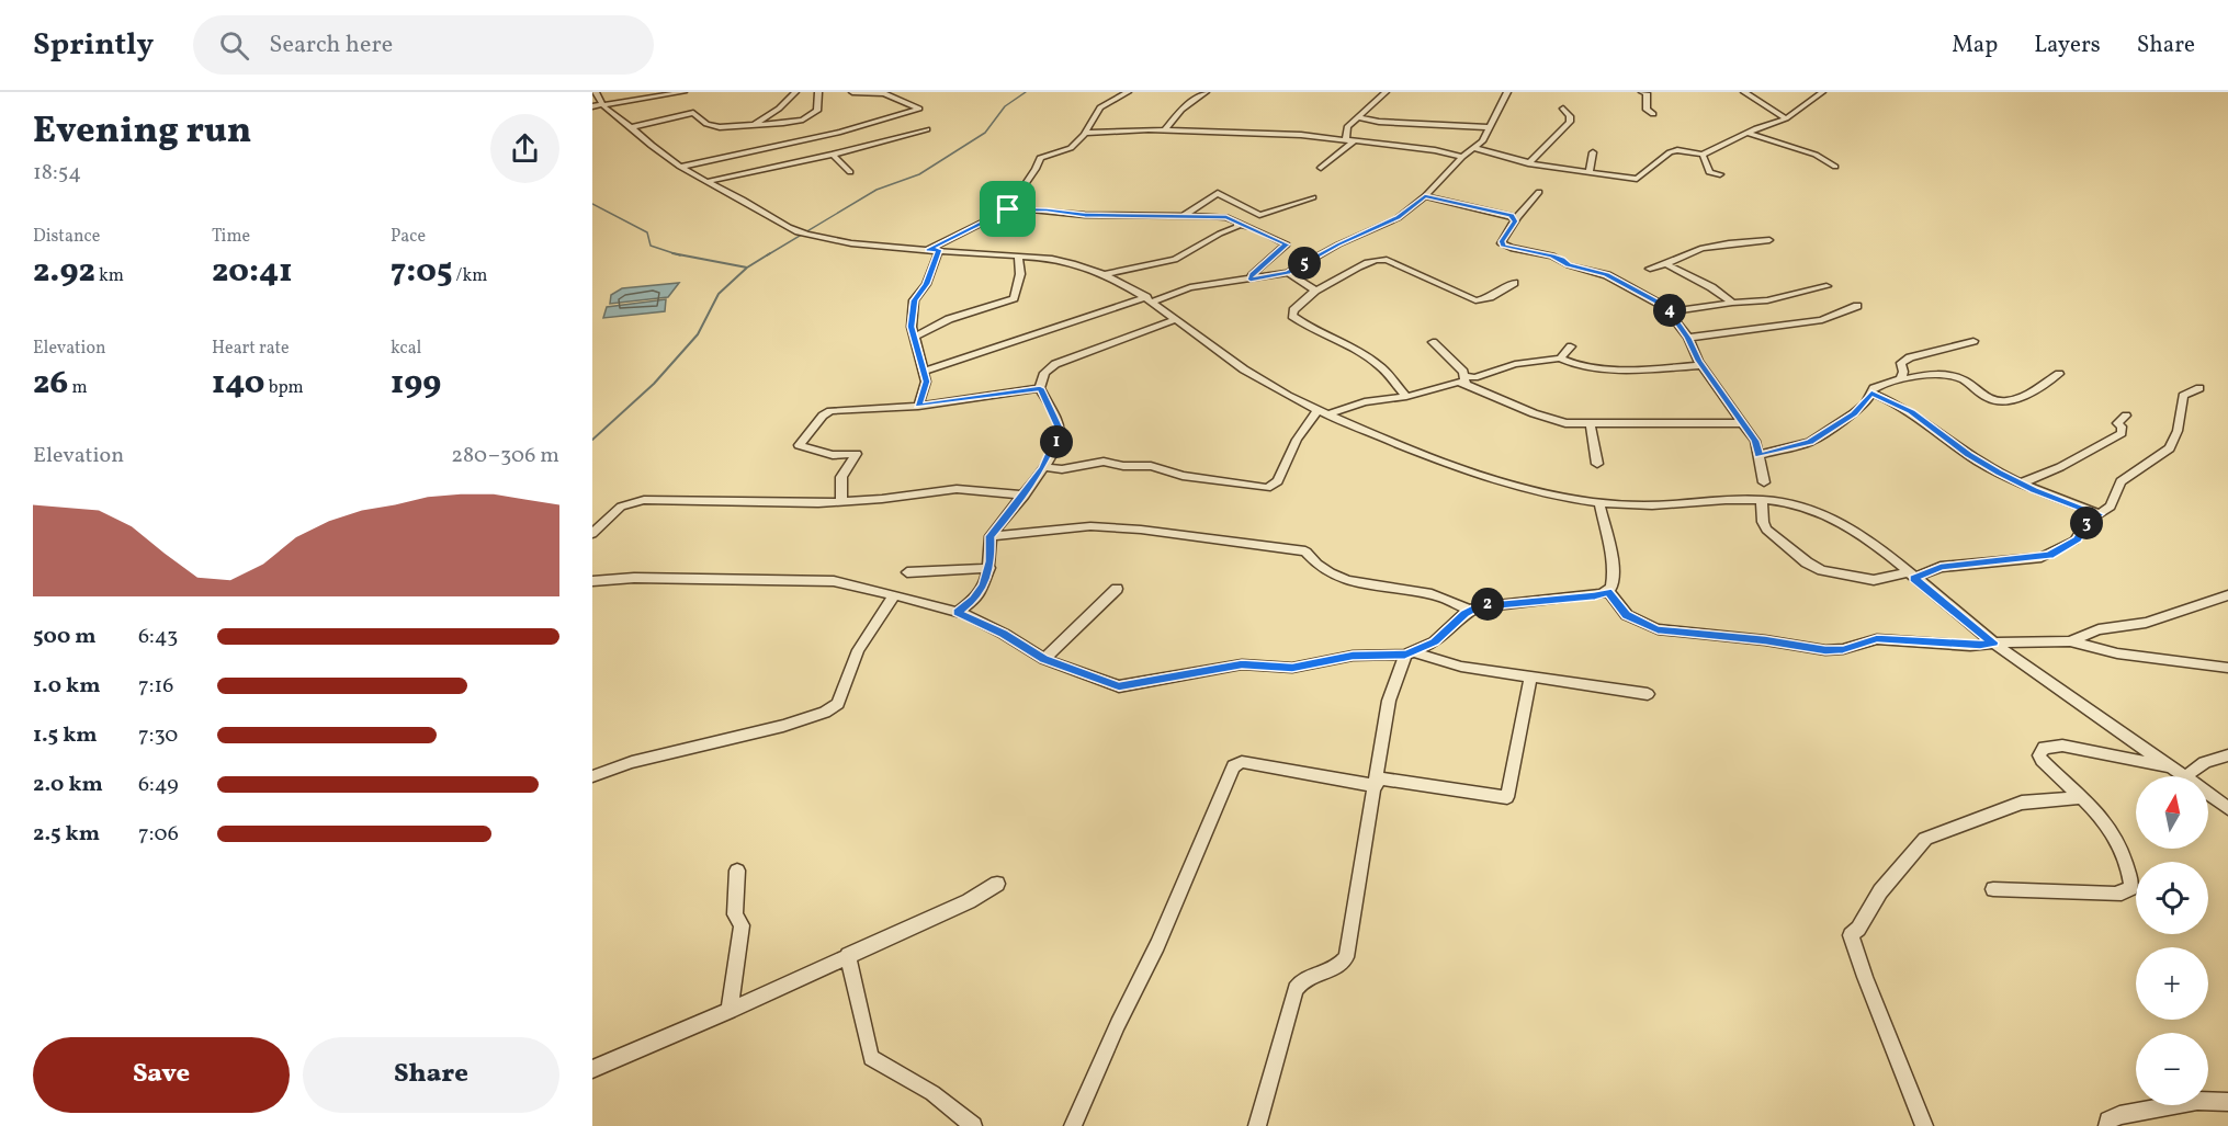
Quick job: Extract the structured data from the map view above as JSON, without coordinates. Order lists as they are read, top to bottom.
{
  "north": "top",
  "page": {
    "header": "Sprintly",
    "search": "Search here",
    "nav": ["Map", "Layers", "Share"],
    "heading": ["Evening run", "18:54"],
    "stats": [
      ["Distance", "2.92 km"],
      ["Time", "20:41"],
      ["Pace", "7:05 /km"],
      ["Elevation", "26 m"],
      ["Heart rate", "140 bpm"],
      ["kcal", "199"]
    ],
    "pins": [
      "5",
      "4",
      "1",
      "3",
      "2"
    ],
    "chart": ["Elevation", "280–306 m"],
    "list": [
      {
        "name": "500 m",
        "note": "6:43"
      },
      {
        "name": "1.0 km",
        "note": "7:16"
      },
      {
        "name": "1.5 km",
        "note": "7:30"
      },
      {
        "name": "2.0 km",
        "note": "6:49"
      },
      {
        "name": "2.5 km",
        "note": "7:06"
      }
    ],
    "map_buttons": ["+", "−"],
    "buttons": ["Save", "Share"]
  }
}
